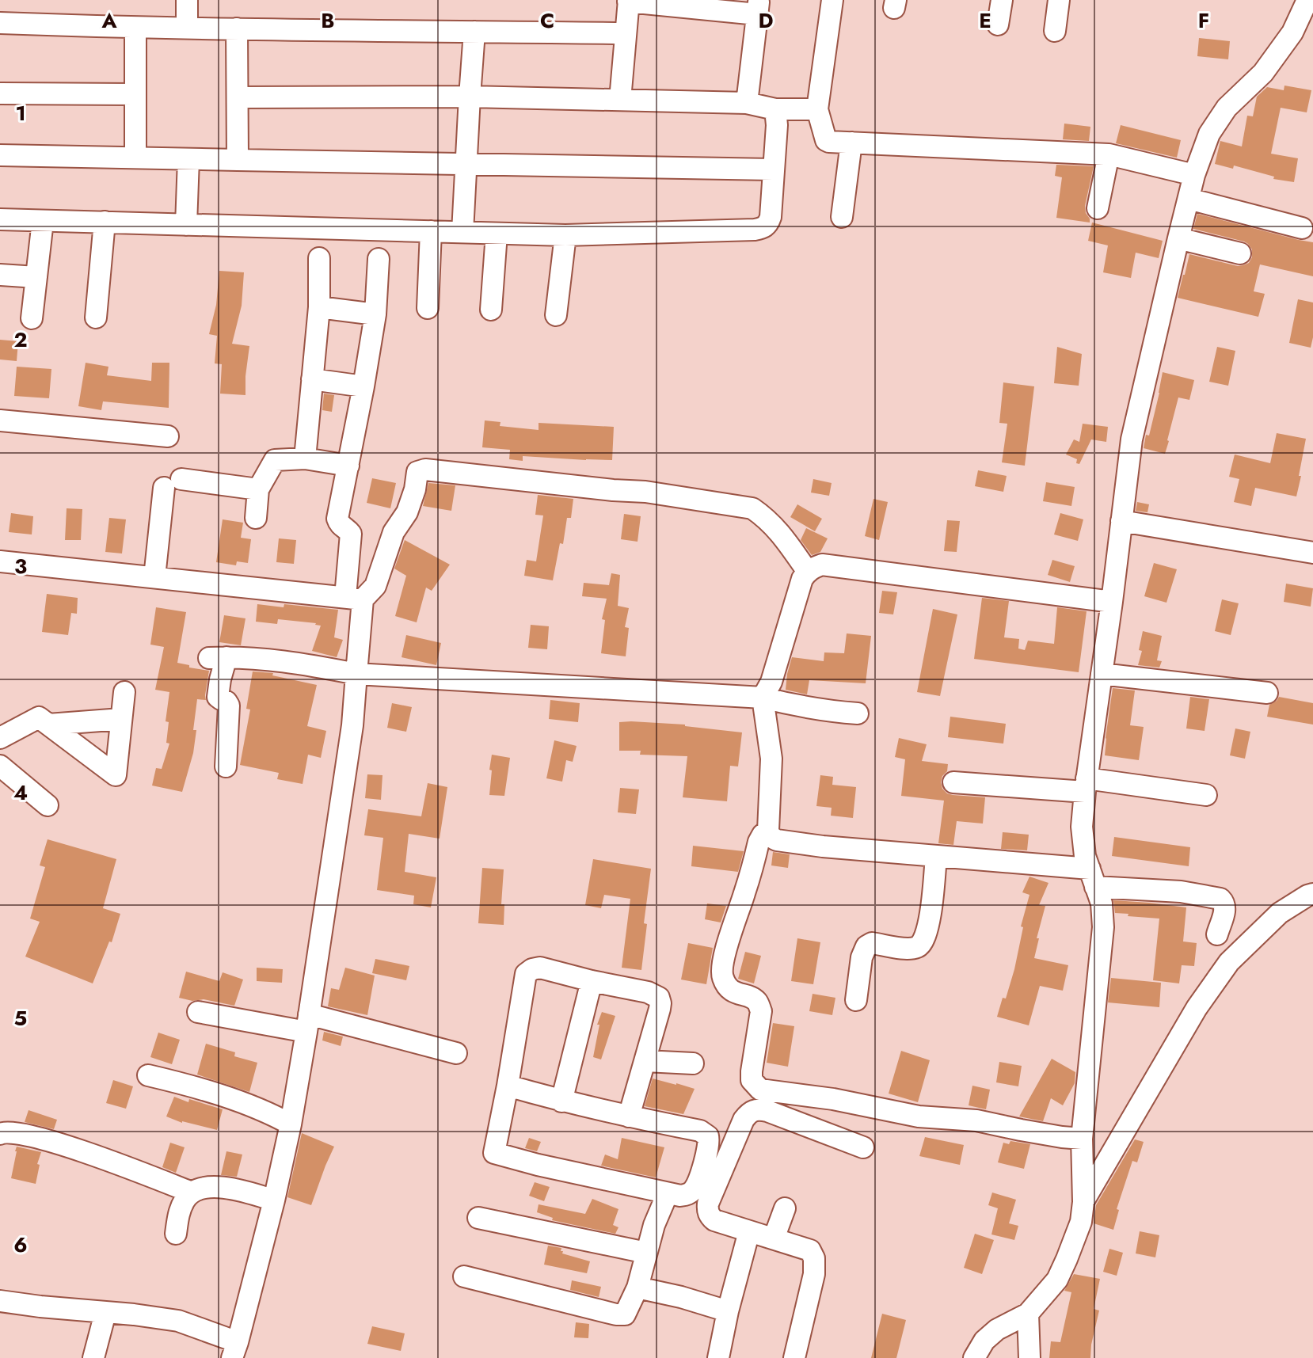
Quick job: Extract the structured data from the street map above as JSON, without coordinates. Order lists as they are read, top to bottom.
{
  "grid": {
    "columns": [
      "A",
      "B",
      "C",
      "D",
      "E",
      "F"
    ],
    "rows": [
      "1",
      "2",
      "3",
      "4",
      "5",
      "6"
    ]
  }
}
